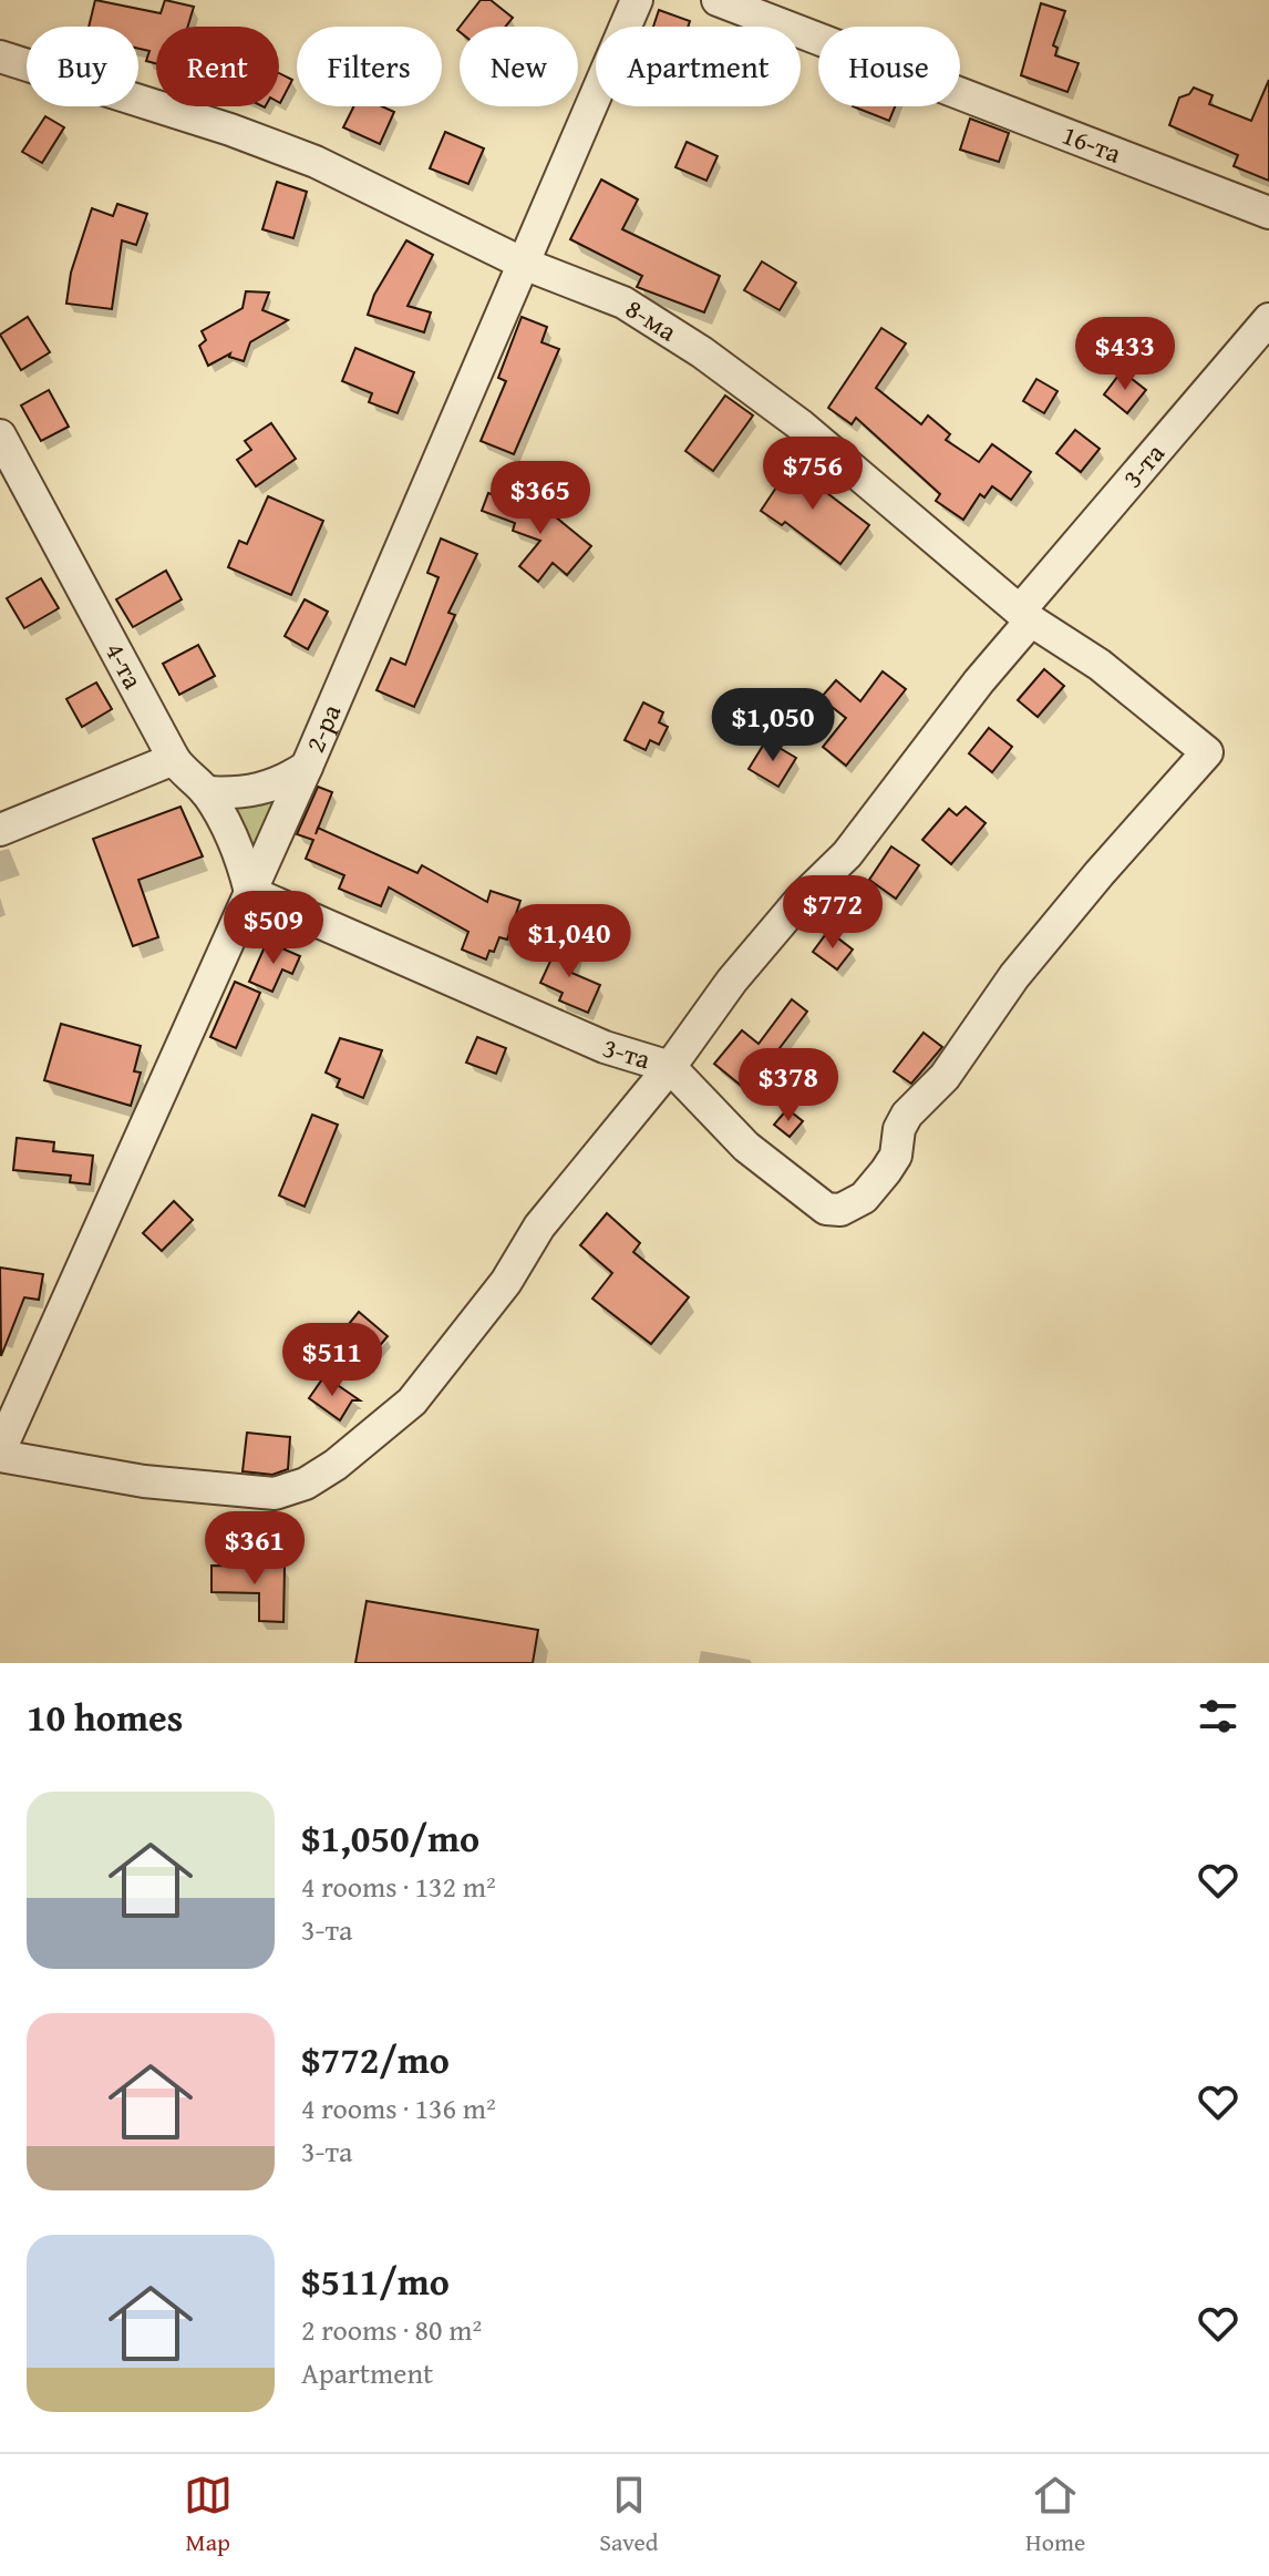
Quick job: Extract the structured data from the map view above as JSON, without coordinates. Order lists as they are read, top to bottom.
{
  "streets": {
    "street": [
      "16-та",
      "8-ма",
      "3-та",
      "4-та",
      "2-ра"
    ]
  },
  "crossings": [
    ["8-ма", "3-та"],
    ["8-ма", "2-ра"],
    ["3-та", "4-та"],
    ["3-та", "2-ра"],
    ["4-та", "2-ра"]
  ],
  "page": {
    "chip": [
      "Buy",
      "Rent",
      "Filters",
      "New",
      "Apartment",
      "House"
    ],
    "price": [
      "$433",
      "$756",
      "$365",
      "$1,050",
      "$772",
      "$509",
      "$1,040",
      "$378",
      "$511",
      "$361"
    ],
    "heading": "10 homes",
    "list": [
      {
        "name": "$1,050/mo",
        "note": "4 rooms · 132 m² · 3-та"
      },
      {
        "name": "$772/mo",
        "note": "4 rooms · 136 m² · 3-та"
      },
      {
        "name": "$511/mo",
        "note": "2 rooms · 80 m² · Apartment"
      }
    ],
    "tabs": ["Map", "Saved", "Home"]
  }
}
